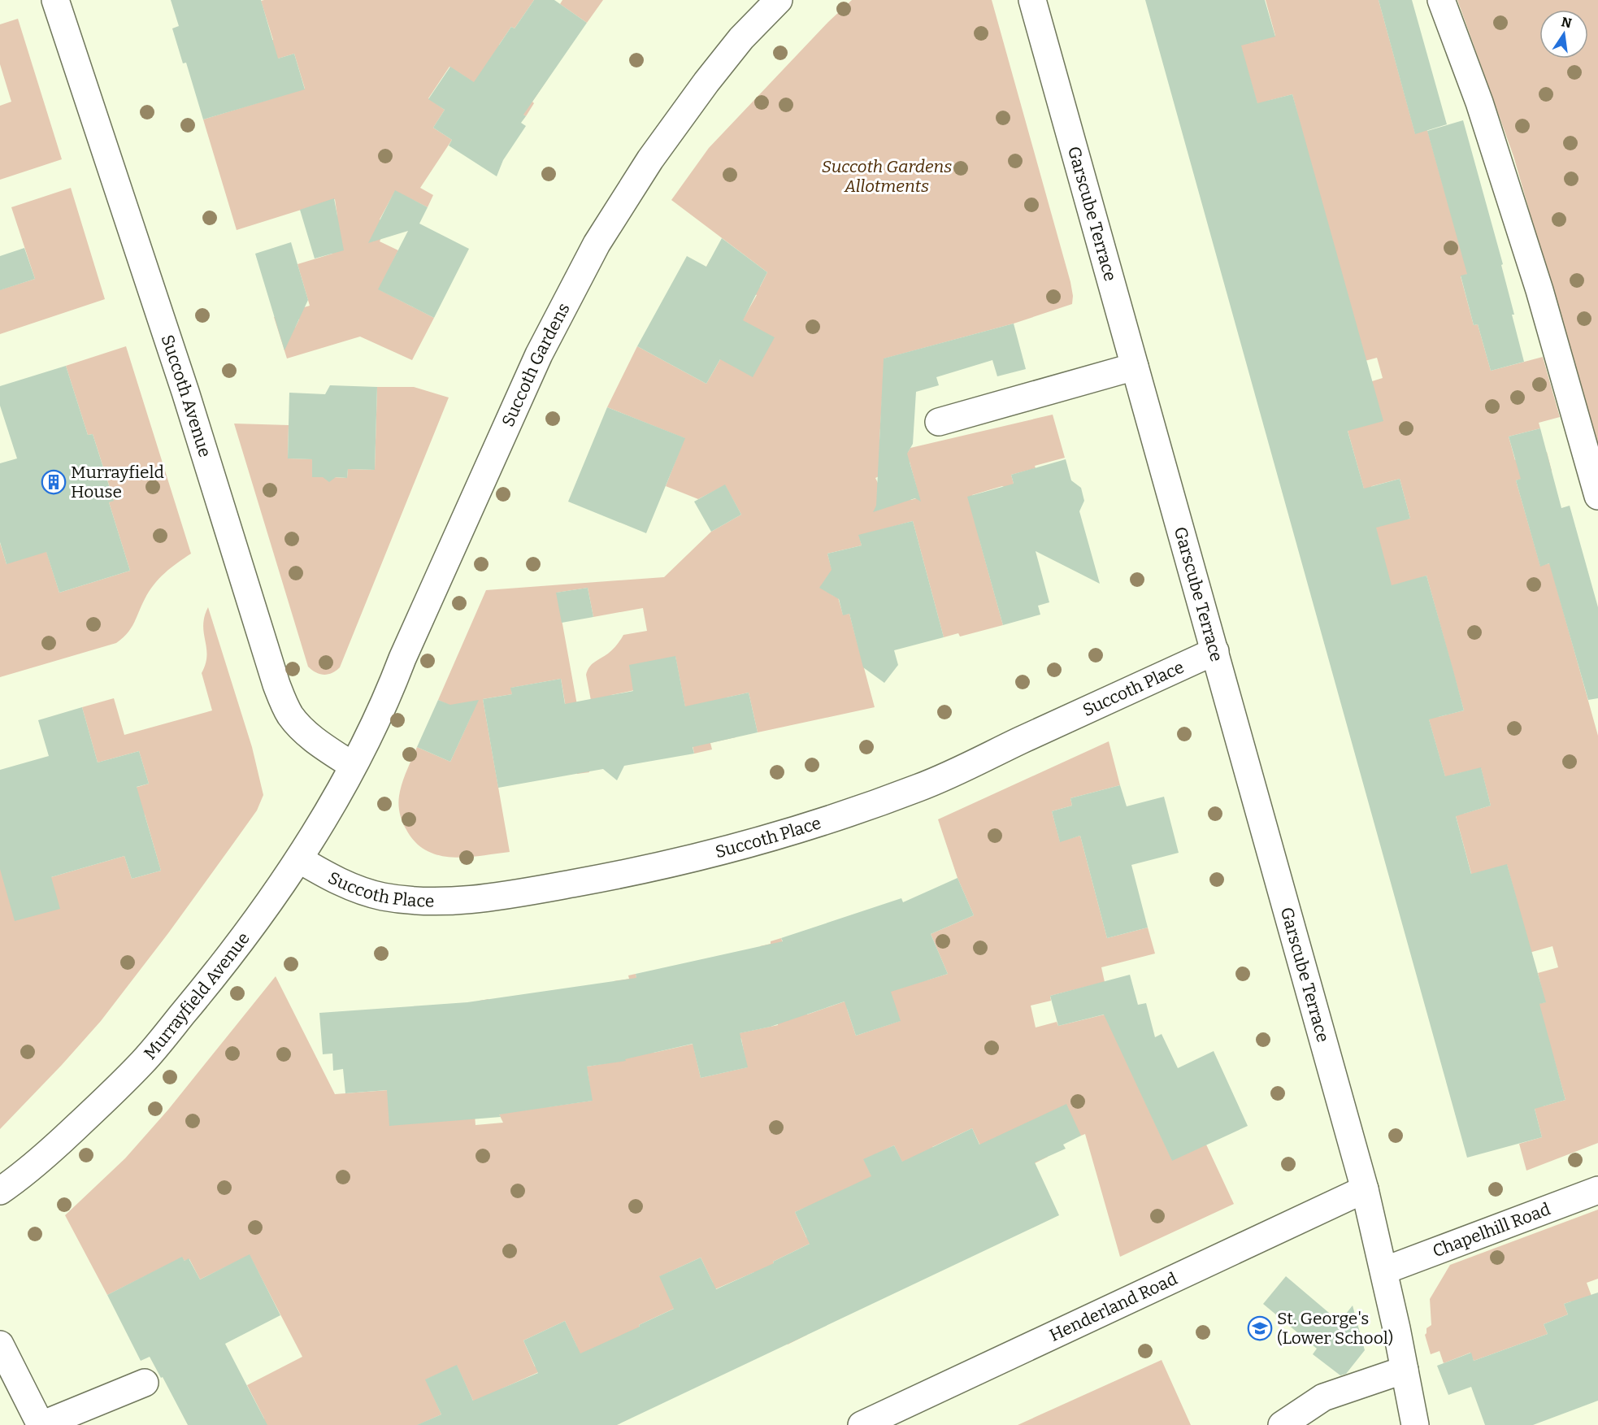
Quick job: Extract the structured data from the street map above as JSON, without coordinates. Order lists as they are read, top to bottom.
{
  "streets": {
    "street": [
      "Garscube Terrace",
      "Succoth Gardens",
      "Succoth Avenue",
      "Succoth Place",
      "Murrayfield Avenue",
      "Chapelhill Road",
      "Henderland Road"
    ]
  },
  "crossings": [
    ["Garscube Terrace", "Succoth Place"],
    ["Garscube Terrace", "Chapelhill Road"],
    ["Garscube Terrace", "Henderland Road"],
    ["Succoth Gardens", "Succoth Avenue"],
    ["Succoth Gardens", "Murrayfield Avenue"],
    ["Succoth Avenue", "Murrayfield Avenue"],
    ["Succoth Place", "Murrayfield Avenue"]
  ],
  "parks": ["Succoth Gardens Allotments"],
  "places": {
    "building": ["Murrayfield House"],
    "school or university": ["St. George's (Lower School)"]
  },
  "north": "top"
}
